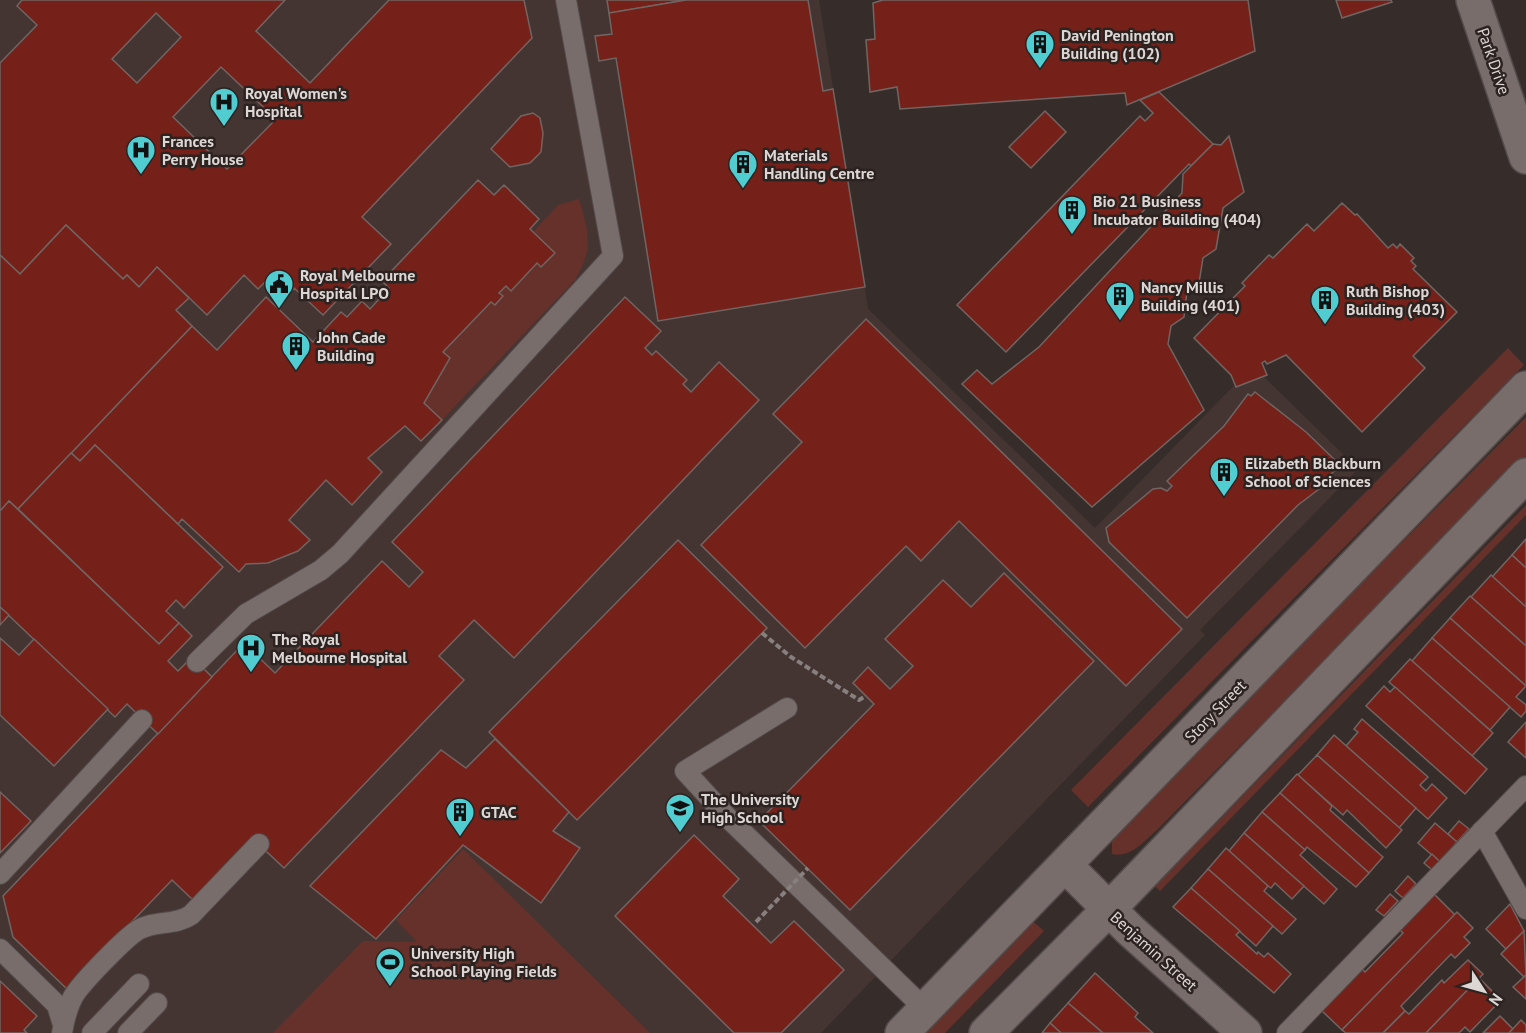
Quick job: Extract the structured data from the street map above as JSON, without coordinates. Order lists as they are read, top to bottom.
{
  "streets": {
    "street": ["Park Drive", "Story Street", "Benjamin Street"]
  },
  "crossings": [
    ["Story Street", "Benjamin Street"]
  ],
  "places": {
    "building": [
      "David Penington Building (102)",
      "Materials Handling Centre",
      "Bio 21 Business Incubator Building (404)",
      "Nancy Millis Building (401)",
      "Ruth Bishop Building (403)",
      "John Cade Building",
      "Elizabeth Blackburn School of Sciences",
      "GTAC"
    ],
    "hospital": ["Royal Women's Hospital", "Frances Perry House", "The Royal Melbourne Hospital"],
    "public building": ["Royal Melbourne Hospital LPO"],
    "school or university": ["The University High School"],
    "sports": ["University High School Playing Fields"]
  },
  "north": "bottom right"
}
